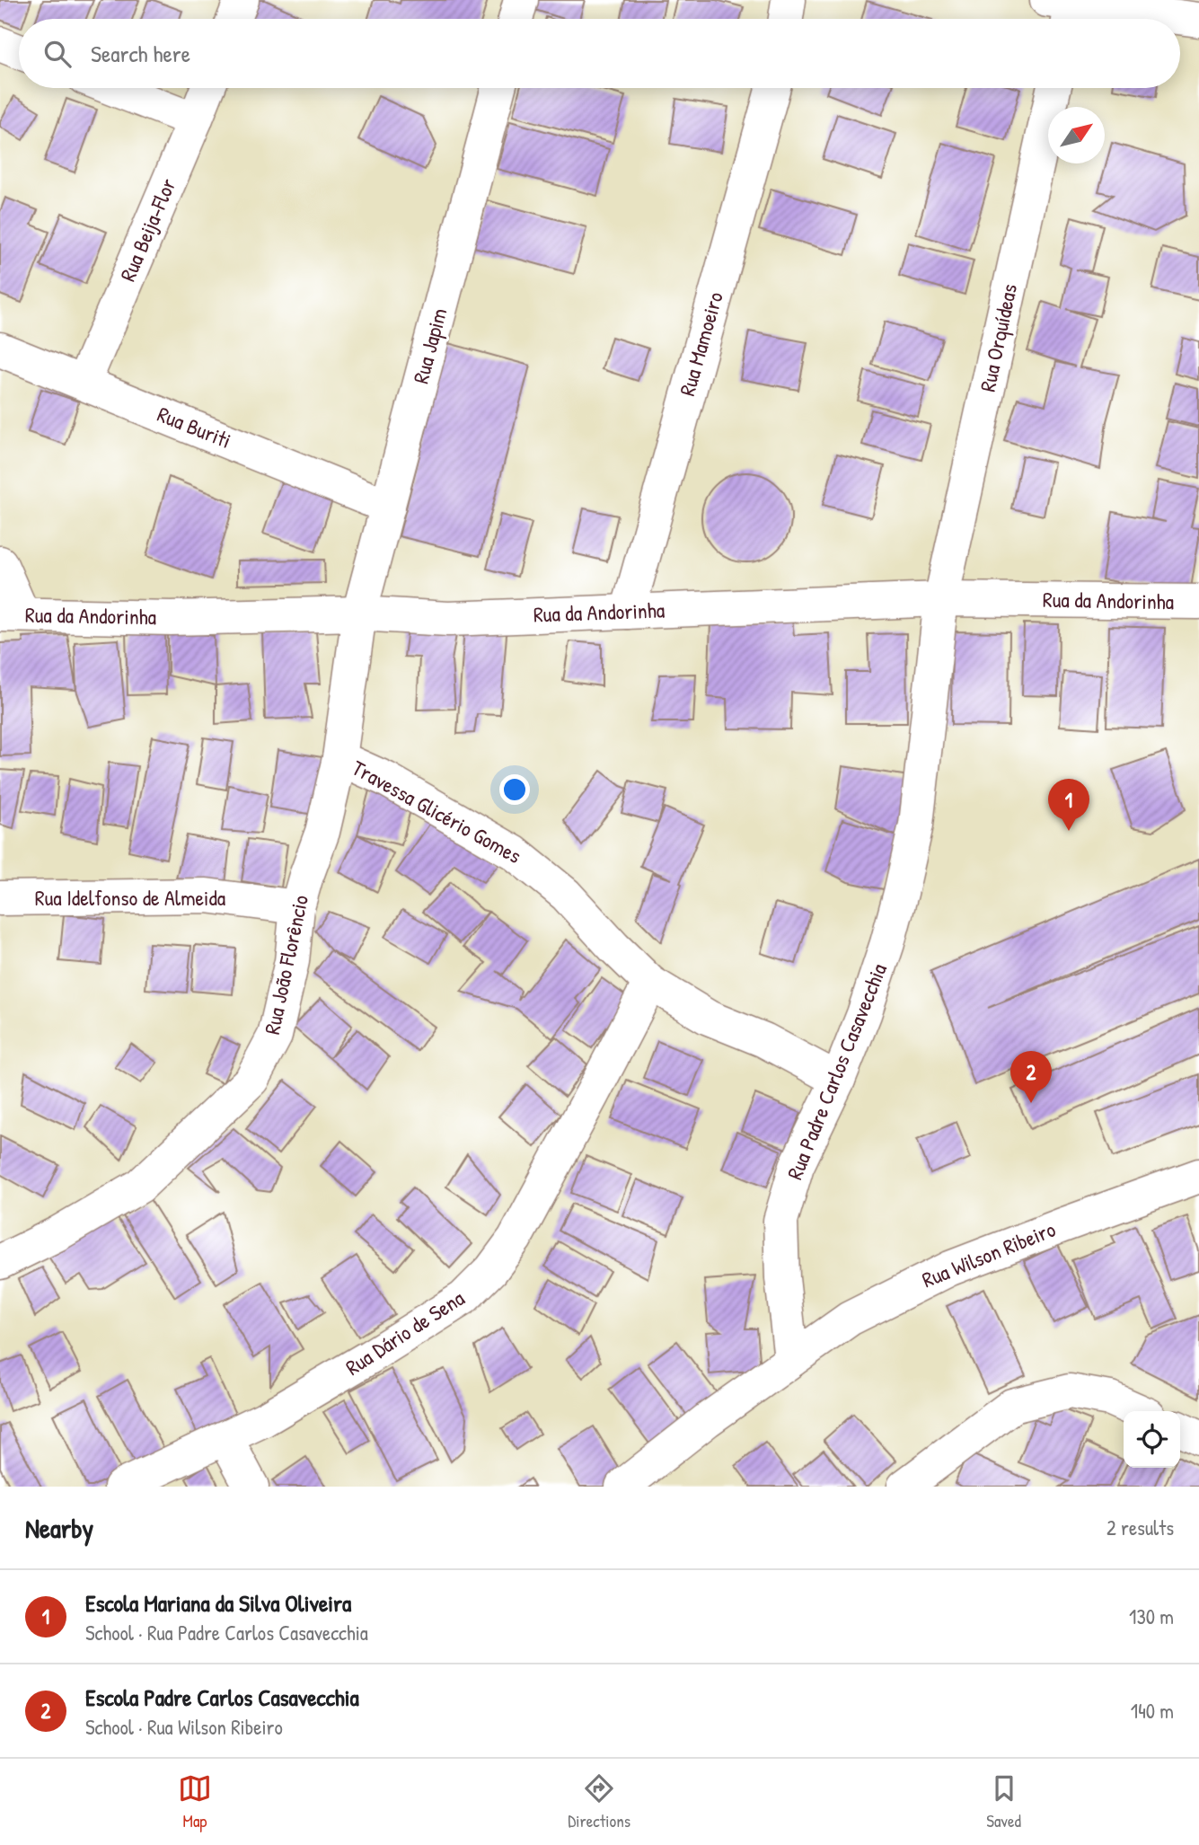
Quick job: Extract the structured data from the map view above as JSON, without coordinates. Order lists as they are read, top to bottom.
{
  "streets": {
    "street": [
      "Rua Beija-Flor",
      "Rua Orquídeas",
      "Rua Mamoeiro",
      "Rua Japim",
      "Rua Buriti",
      "Rua da Andorinha",
      "Travessa Glicério Gomes",
      "Rua Idelfonso de Almeida",
      "Rua João Florêncio",
      "Rua Padre Carlos Casavecchia",
      "Rua Wilson Ribeiro",
      "Rua Dário de Sena"
    ]
  },
  "crossings": [
    ["Rua Beija-Flor", "Rua Buriti"],
    ["Rua Orquídeas", "Rua da Andorinha"],
    ["Rua Orquídeas", "Rua Padre Carlos Casavecchia"],
    ["Rua Mamoeiro", "Rua da Andorinha"],
    ["Rua Japim", "Rua Buriti"],
    ["Rua Japim", "Rua da Andorinha"],
    ["Rua Japim", "Rua João Florêncio"],
    ["Rua da Andorinha", "Rua João Florêncio"],
    ["Rua da Andorinha", "Rua Padre Carlos Casavecchia"],
    ["Travessa Glicério Gomes", "Rua João Florêncio"],
    ["Travessa Glicério Gomes", "Rua Padre Carlos Casavecchia"],
    ["Travessa Glicério Gomes", "Rua Dário de Sena"],
    ["Rua Idelfonso de Almeida", "Rua João Florêncio"],
    ["Rua Padre Carlos Casavecchia", "Rua Wilson Ribeiro"]
  ],
  "north": "top right",
  "page": {
    "search": "Search here",
    "pins": ["1", "2"],
    "heading": ["Nearby", "2 results"],
    "list": [
      {
        "mark": "1",
        "name": "Escola Mariana da Silva Oliveira",
        "note": "School · Rua Padre Carlos Casavecchia",
        "value": "130 m"
      },
      {
        "mark": "2",
        "name": "Escola Padre Carlos Casavecchia",
        "note": "School · Rua Wilson Ribeiro",
        "value": "140 m"
      }
    ],
    "nav": ["Map", "Directions", "Saved"]
  }
}
